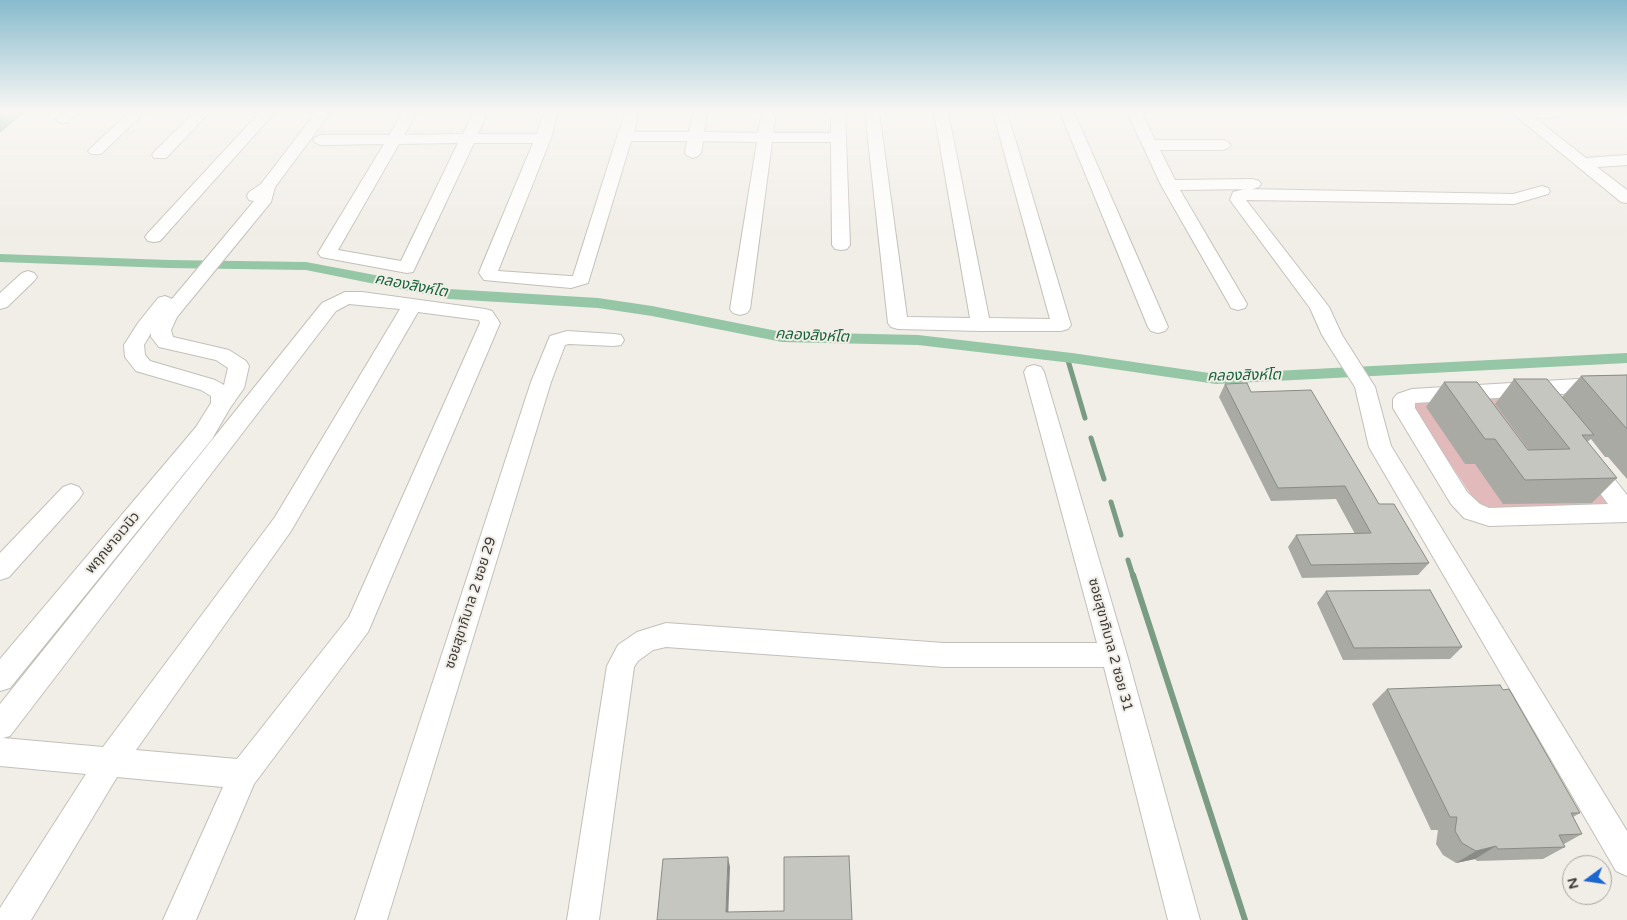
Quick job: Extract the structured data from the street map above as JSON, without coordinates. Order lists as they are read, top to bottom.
{
  "streets": {
    "street": ["พฤกษาอเวนิว", "ซอยสุขาภิบาล 2 ซอย 29", "ซอยสุขาภิบาล 2 ซอย 31"]
  },
  "water": ["คลองสิงห์โต"],
  "north": "left"
}
